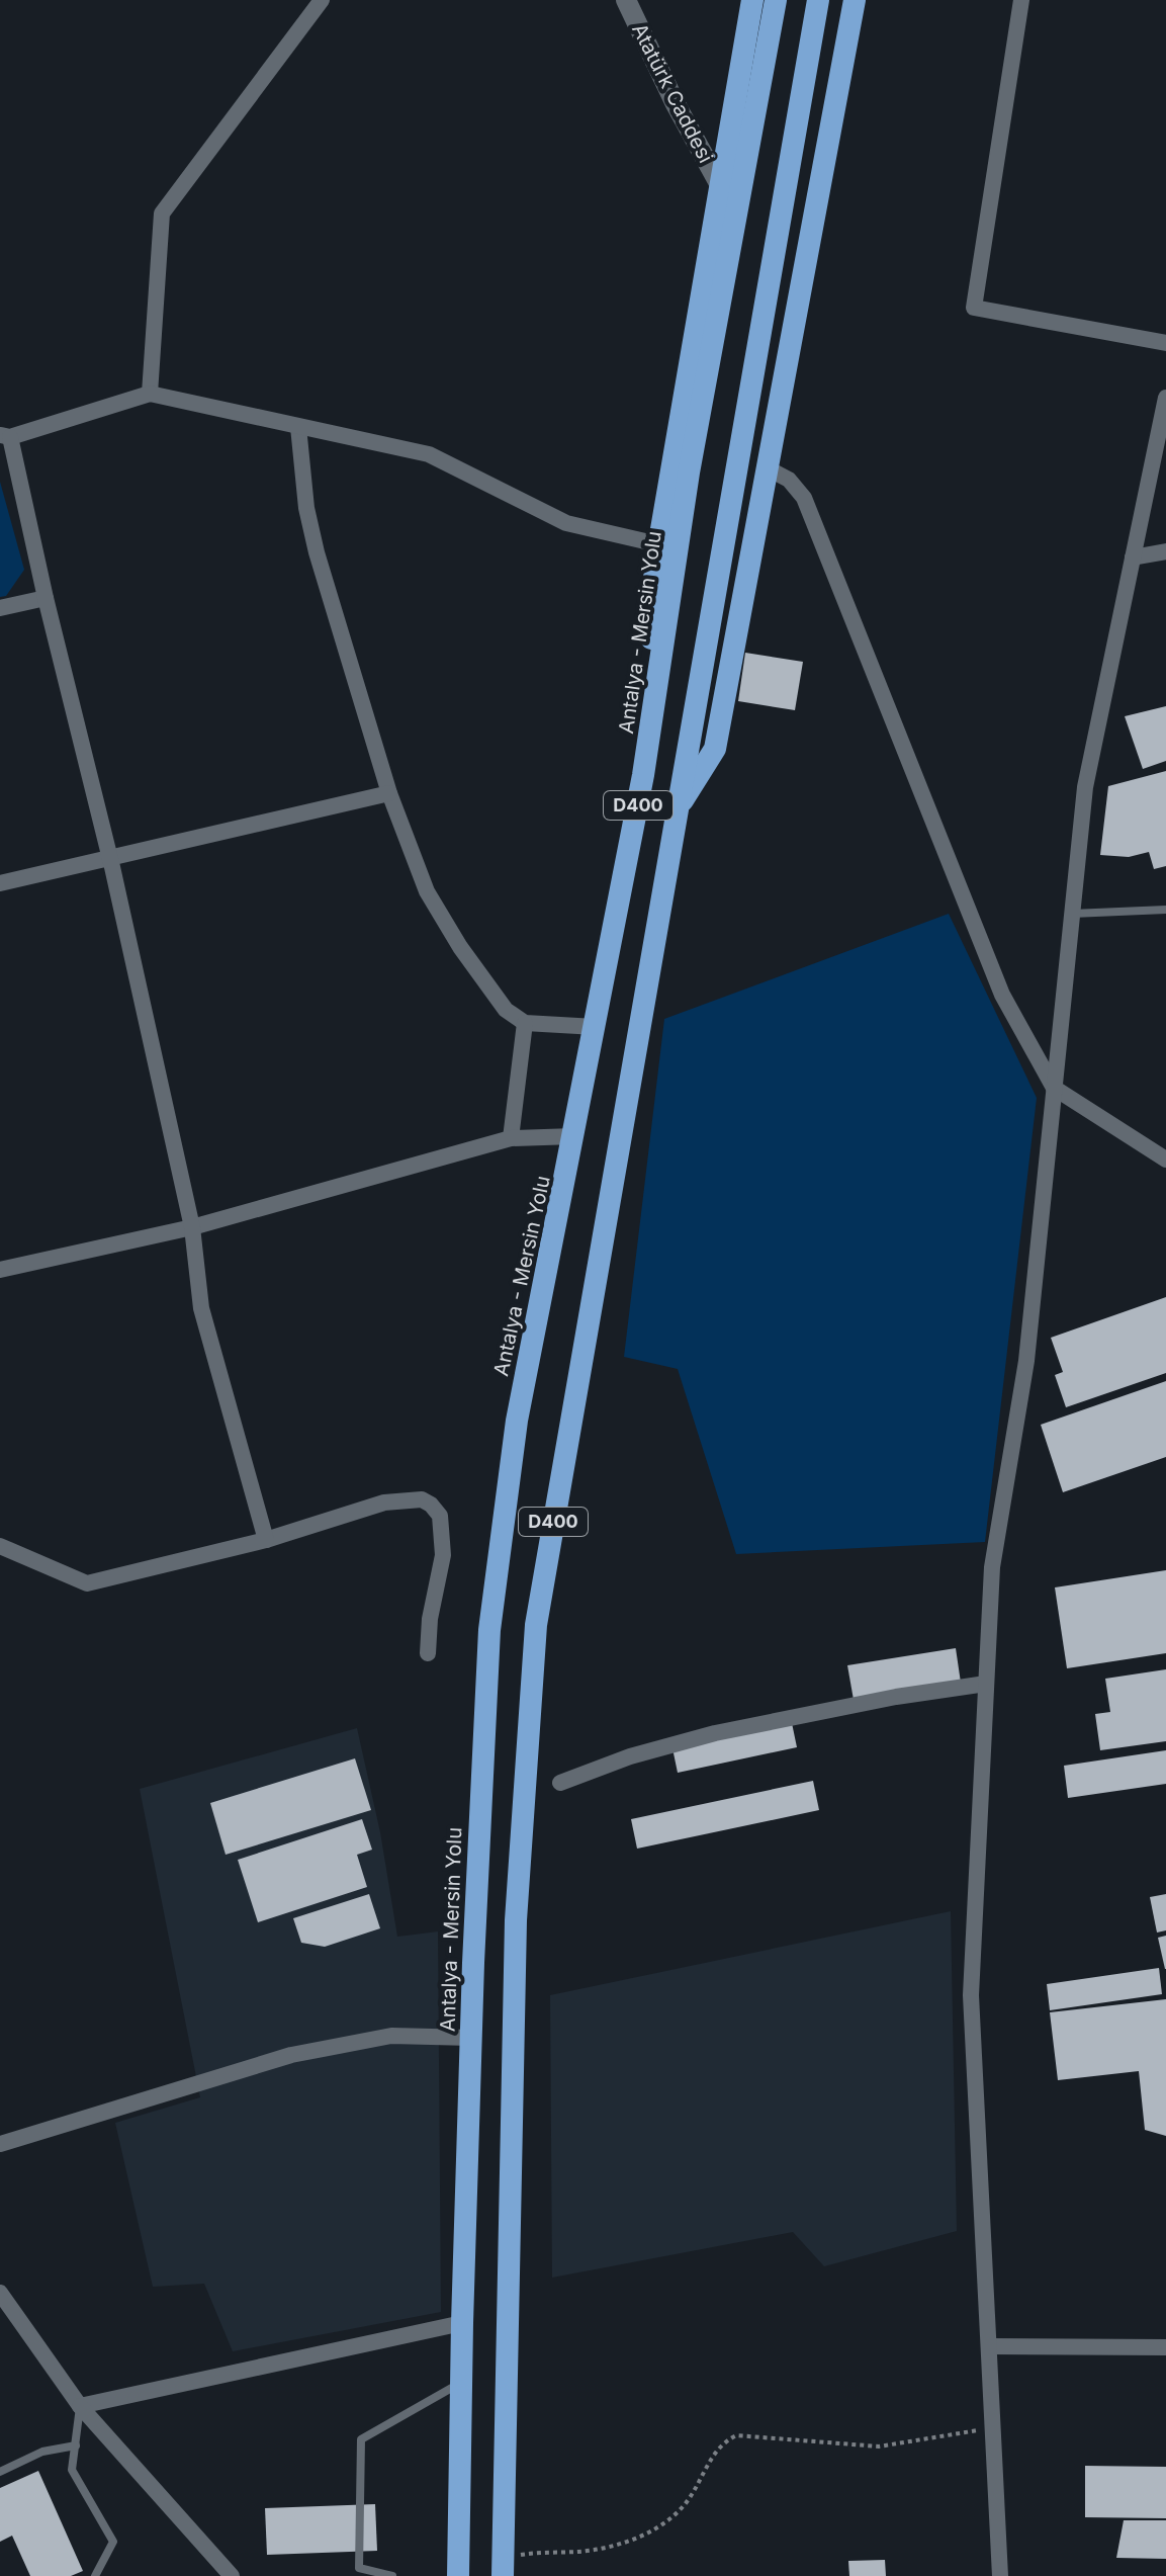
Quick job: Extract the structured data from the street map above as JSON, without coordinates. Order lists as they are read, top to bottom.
{
  "streets": {
    "highway": ["Antalya - Mersin Yolu", "D400"],
    "street": ["Atatürk Caddesi"]
  }
}
